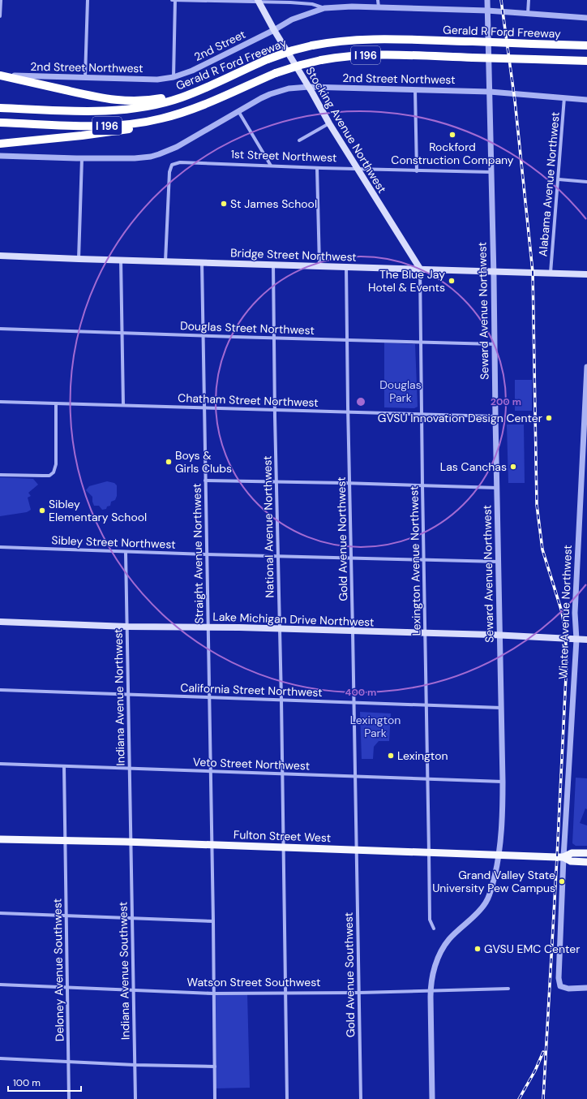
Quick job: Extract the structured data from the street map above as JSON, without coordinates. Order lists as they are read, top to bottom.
{
  "streets": {
    "highway": ["Gerald R Ford Freeway", "I 196"],
    "main road": [
      "Stocking Avenue Northwest",
      "Bridge Street Northwest",
      "Lake Michigan Drive Northwest",
      "Fulton Street West"
    ],
    "street": [
      "2nd Street",
      "2nd Street Northwest",
      "1st Street Northwest",
      "Alabama Avenue Northwest",
      "Seward Avenue Northwest",
      "Douglas Street Northwest",
      "Chatham Street Northwest",
      "National Avenue Northwest",
      "Gold Avenue Northwest",
      "Sibley Street Northwest",
      "Straight Avenue Northwest",
      "Lexington Avenue Northwest",
      "Winter Avenue Northwest",
      "California Street Northwest",
      "Indiana Avenue Northwest",
      "Veto Street Northwest",
      "Deloney Avenue Southwest",
      "Indiana Avenue Southwest",
      "Gold Avenue Southwest",
      "Watson Street Southwest"
    ]
  },
  "crossings": [
    ["2nd Street", "2nd Street Northwest"],
    ["2nd Street", "Stocking Avenue Northwest"],
    ["2nd Street Northwest", "Stocking Avenue Northwest"],
    ["2nd Street Northwest", "Alabama Avenue Northwest"],
    ["2nd Street Northwest", "Seward Avenue Northwest"],
    ["Stocking Avenue Northwest", "1st Street Northwest"],
    ["Stocking Avenue Northwest", "Bridge Street Northwest"],
    ["Stocking Avenue Northwest", "Lexington Avenue Northwest"],
    ["1st Street Northwest", "Bridge Street Northwest"],
    ["1st Street Northwest", "Seward Avenue Northwest"],
    ["Alabama Avenue Northwest", "Bridge Street Northwest"],
    ["Bridge Street Northwest", "Seward Avenue Northwest"],
    ["Bridge Street Northwest", "National Avenue Northwest"],
    ["Bridge Street Northwest", "Gold Avenue Northwest"],
    ["Bridge Street Northwest", "Straight Avenue Northwest"],
    ["Bridge Street Northwest", "Lexington Avenue Northwest"],
    ["Seward Avenue Northwest", "Douglas Street Northwest"],
    ["Seward Avenue Northwest", "Chatham Street Northwest"],
    ["Seward Avenue Northwest", "Sibley Street Northwest"],
    ["Seward Avenue Northwest", "Lake Michigan Drive Northwest"],
    ["Seward Avenue Northwest", "California Street Northwest"],
    ["Seward Avenue Northwest", "Veto Street Northwest"],
    ["Seward Avenue Northwest", "Fulton Street West"],
    ["Seward Avenue Northwest", "Watson Street Southwest"],
    ["Douglas Street Northwest", "National Avenue Northwest"],
    ["Douglas Street Northwest", "Gold Avenue Northwest"],
    ["Douglas Street Northwest", "Straight Avenue Northwest"],
    ["Douglas Street Northwest", "Lexington Avenue Northwest"],
    ["Chatham Street Northwest", "National Avenue Northwest"],
    ["Chatham Street Northwest", "Gold Avenue Northwest"],
    ["Chatham Street Northwest", "Straight Avenue Northwest"],
    ["Chatham Street Northwest", "Lexington Avenue Northwest"],
    ["National Avenue Northwest", "Sibley Street Northwest"],
    ["National Avenue Northwest", "Lake Michigan Drive Northwest"],
    ["National Avenue Northwest", "California Street Northwest"],
    ["National Avenue Northwest", "Veto Street Northwest"],
    ["National Avenue Northwest", "Fulton Street West"],
    ["National Avenue Northwest", "Watson Street Southwest"],
    ["Gold Avenue Northwest", "Sibley Street Northwest"],
    ["Gold Avenue Northwest", "Lake Michigan Drive Northwest"],
    ["Gold Avenue Northwest", "California Street Northwest"],
    ["Gold Avenue Northwest", "Veto Street Northwest"],
    ["Gold Avenue Northwest", "Fulton Street West"],
    ["Gold Avenue Northwest", "Gold Avenue Southwest"],
    ["Sibley Street Northwest", "Straight Avenue Northwest"],
    ["Sibley Street Northwest", "Lexington Avenue Northwest"],
    ["Sibley Street Northwest", "Indiana Avenue Northwest"],
    ["Straight Avenue Northwest", "Lake Michigan Drive Northwest"],
    ["Straight Avenue Northwest", "California Street Northwest"],
    ["Straight Avenue Northwest", "Veto Street Northwest"],
    ["Straight Avenue Northwest", "Fulton Street West"],
    ["Straight Avenue Northwest", "Watson Street Southwest"],
    ["Lexington Avenue Northwest", "Lake Michigan Drive Northwest"],
    ["Lexington Avenue Northwest", "California Street Northwest"],
    ["Lexington Avenue Northwest", "Veto Street Northwest"],
    ["Lexington Avenue Northwest", "Fulton Street West"],
    ["Winter Avenue Northwest", "Lake Michigan Drive Northwest"],
    ["Winter Avenue Northwest", "Fulton Street West"],
    ["Lake Michigan Drive Northwest", "Indiana Avenue Northwest"],
    ["California Street Northwest", "Indiana Avenue Northwest"],
    ["Indiana Avenue Northwest", "Veto Street Northwest"],
    ["Indiana Avenue Northwest", "Fulton Street West"],
    ["Indiana Avenue Northwest", "Indiana Avenue Southwest"],
    ["Veto Street Northwest", "Deloney Avenue Southwest"],
    ["Fulton Street West", "Deloney Avenue Southwest"],
    ["Fulton Street West", "Indiana Avenue Southwest"],
    ["Fulton Street West", "Gold Avenue Southwest"],
    ["Deloney Avenue Southwest", "Watson Street Southwest"],
    ["Indiana Avenue Southwest", "Watson Street Southwest"],
    ["Gold Avenue Southwest", "Watson Street Southwest"]
  ],
  "parks": ["Douglas Park", "Lexington Park"],
  "places": [
    "Rockford Construction Company",
    "St James School",
    "The Blue Jay Hotel & Events",
    "GVSU Innovation Design Center",
    "Boys & Girls Clubs",
    "Las Canchas",
    "Sibley Elementary School",
    "Lexington",
    "Grand Valley State University Pew Campus",
    "GVSU EMC Center"
  ],
  "scale_bar": "100 m",
  "rings": ["200 m", "400 m"]
}
